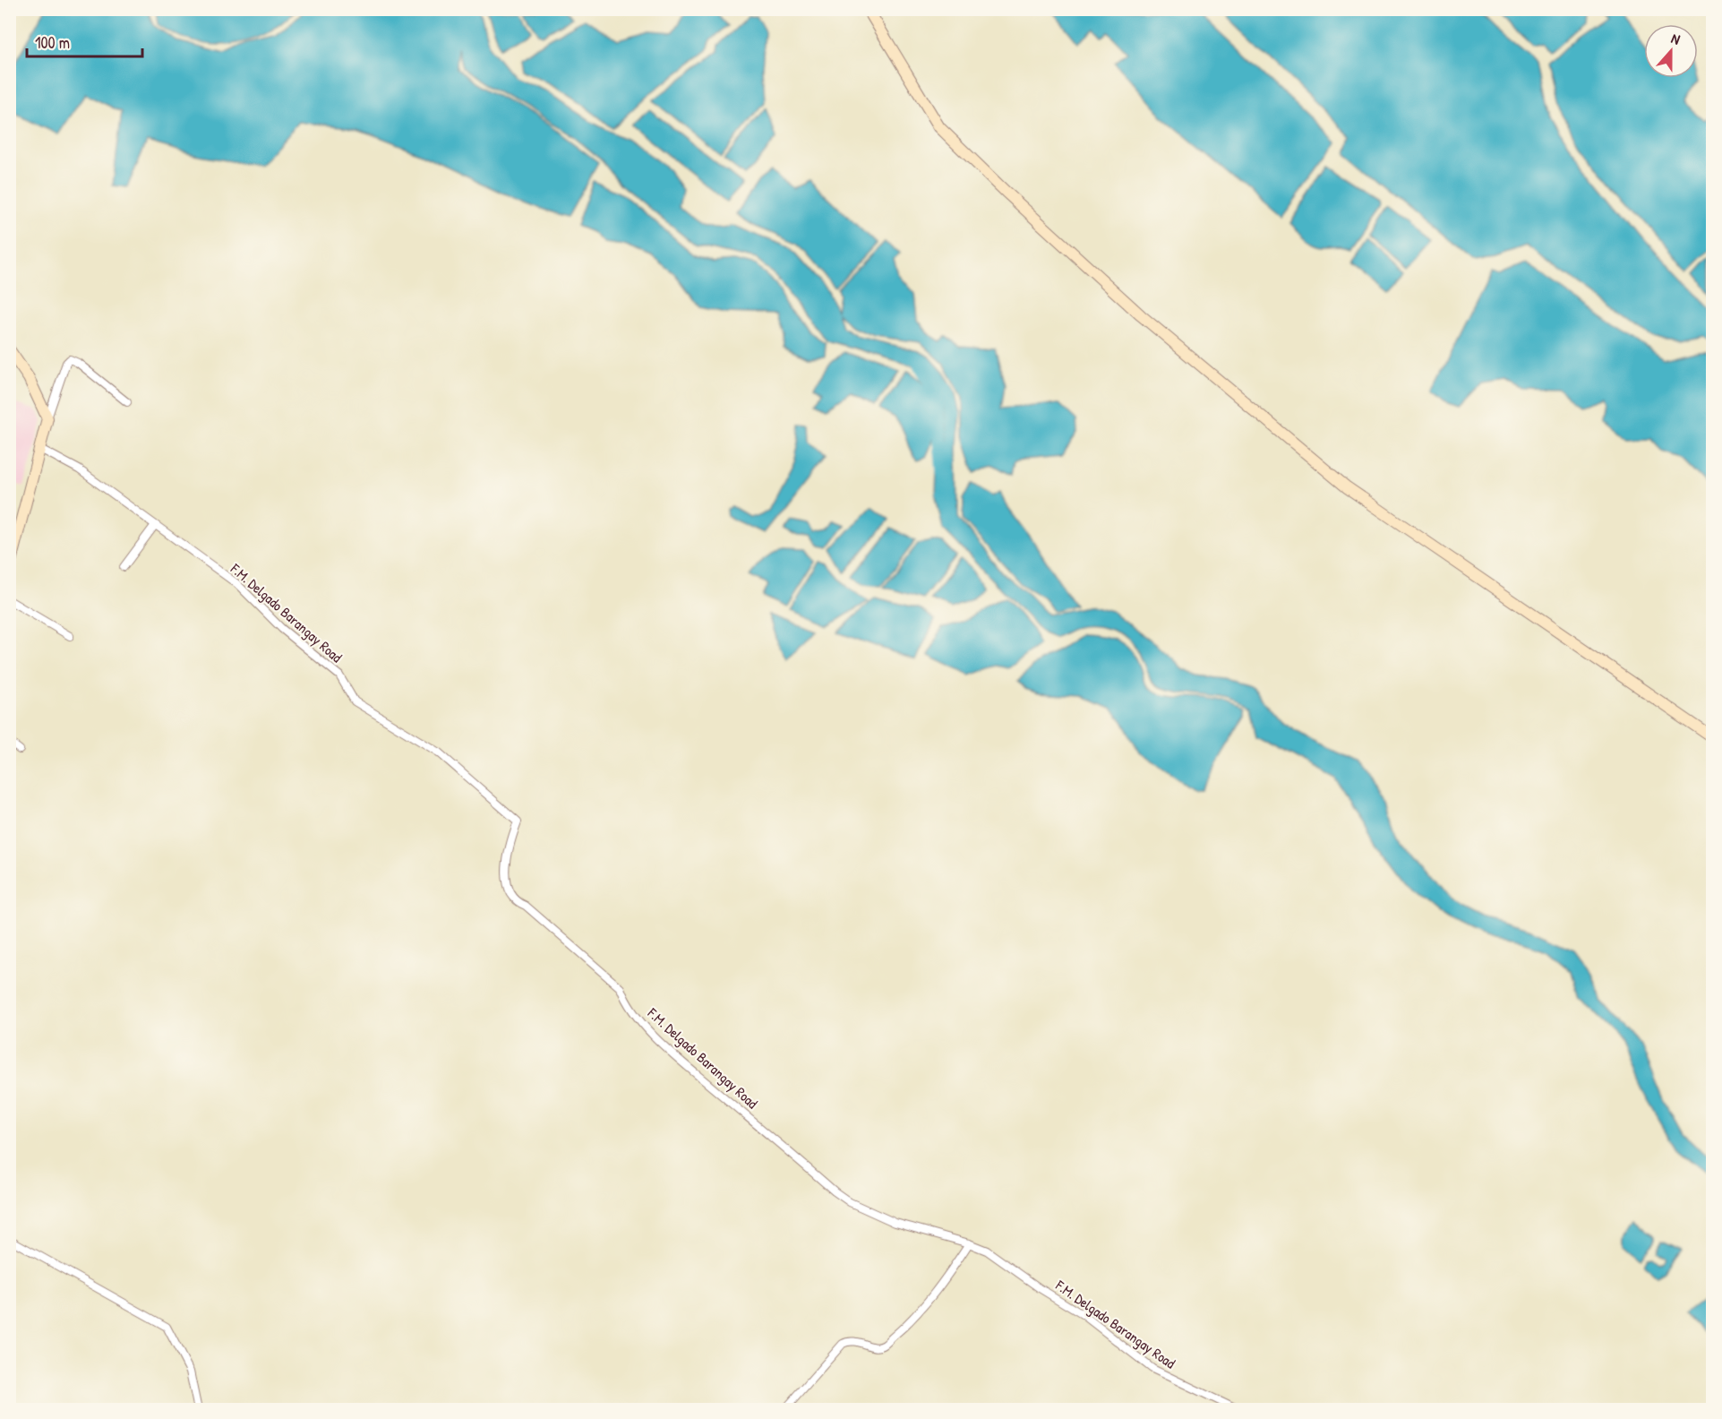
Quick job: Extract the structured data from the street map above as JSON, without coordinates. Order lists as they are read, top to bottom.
{
  "streets": {
    "street": ["F.M. Delgado Barangay Road"]
  },
  "scale_bar": "100 m",
  "north": "top"
}
